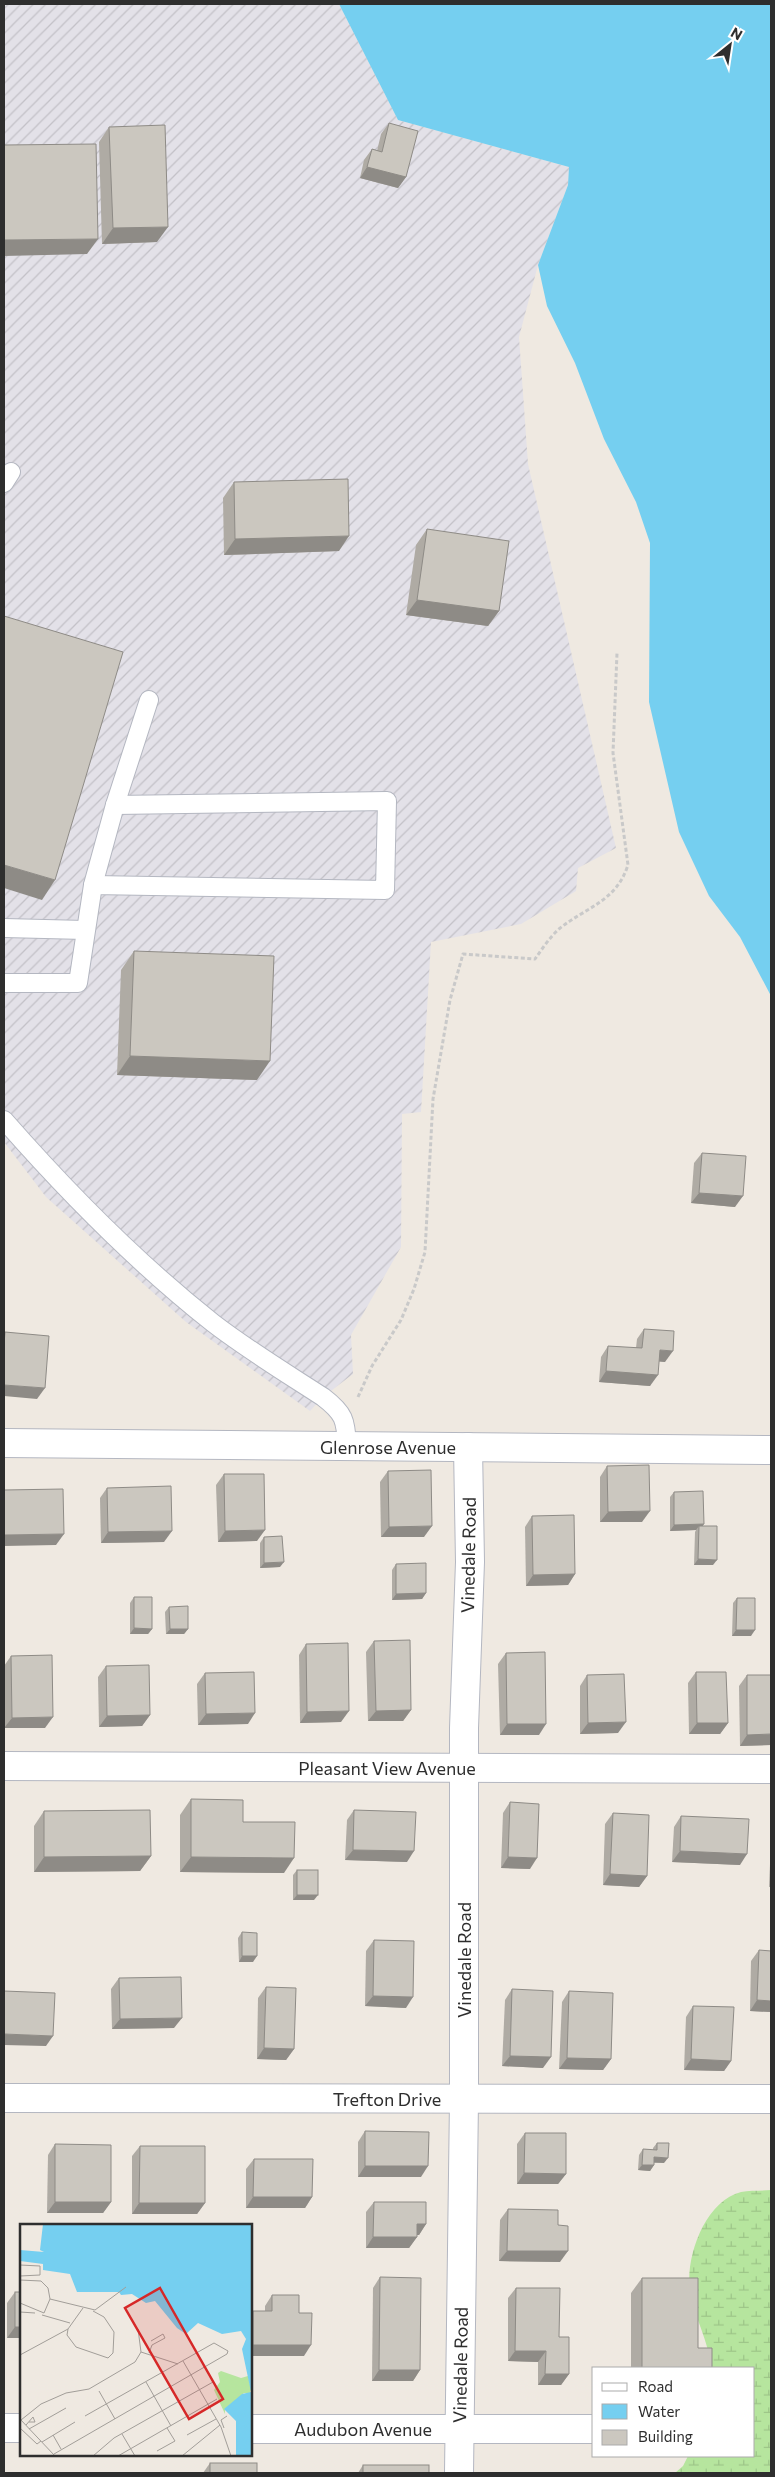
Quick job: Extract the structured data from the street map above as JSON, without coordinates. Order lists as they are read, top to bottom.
{
  "streets": {
    "street": [
      "Glenrose Avenue",
      "Vinedale Road",
      "Pleasant View Avenue",
      "Trefton Drive",
      "Audubon Avenue"
    ]
  },
  "crossings": [
    ["Glenrose Avenue", "Vinedale Road"],
    ["Vinedale Road", "Pleasant View Avenue"],
    ["Vinedale Road", "Trefton Drive"],
    ["Vinedale Road", "Audubon Avenue"]
  ],
  "legend": ["Road", "Water", "Building"],
  "north": "top right"
}
